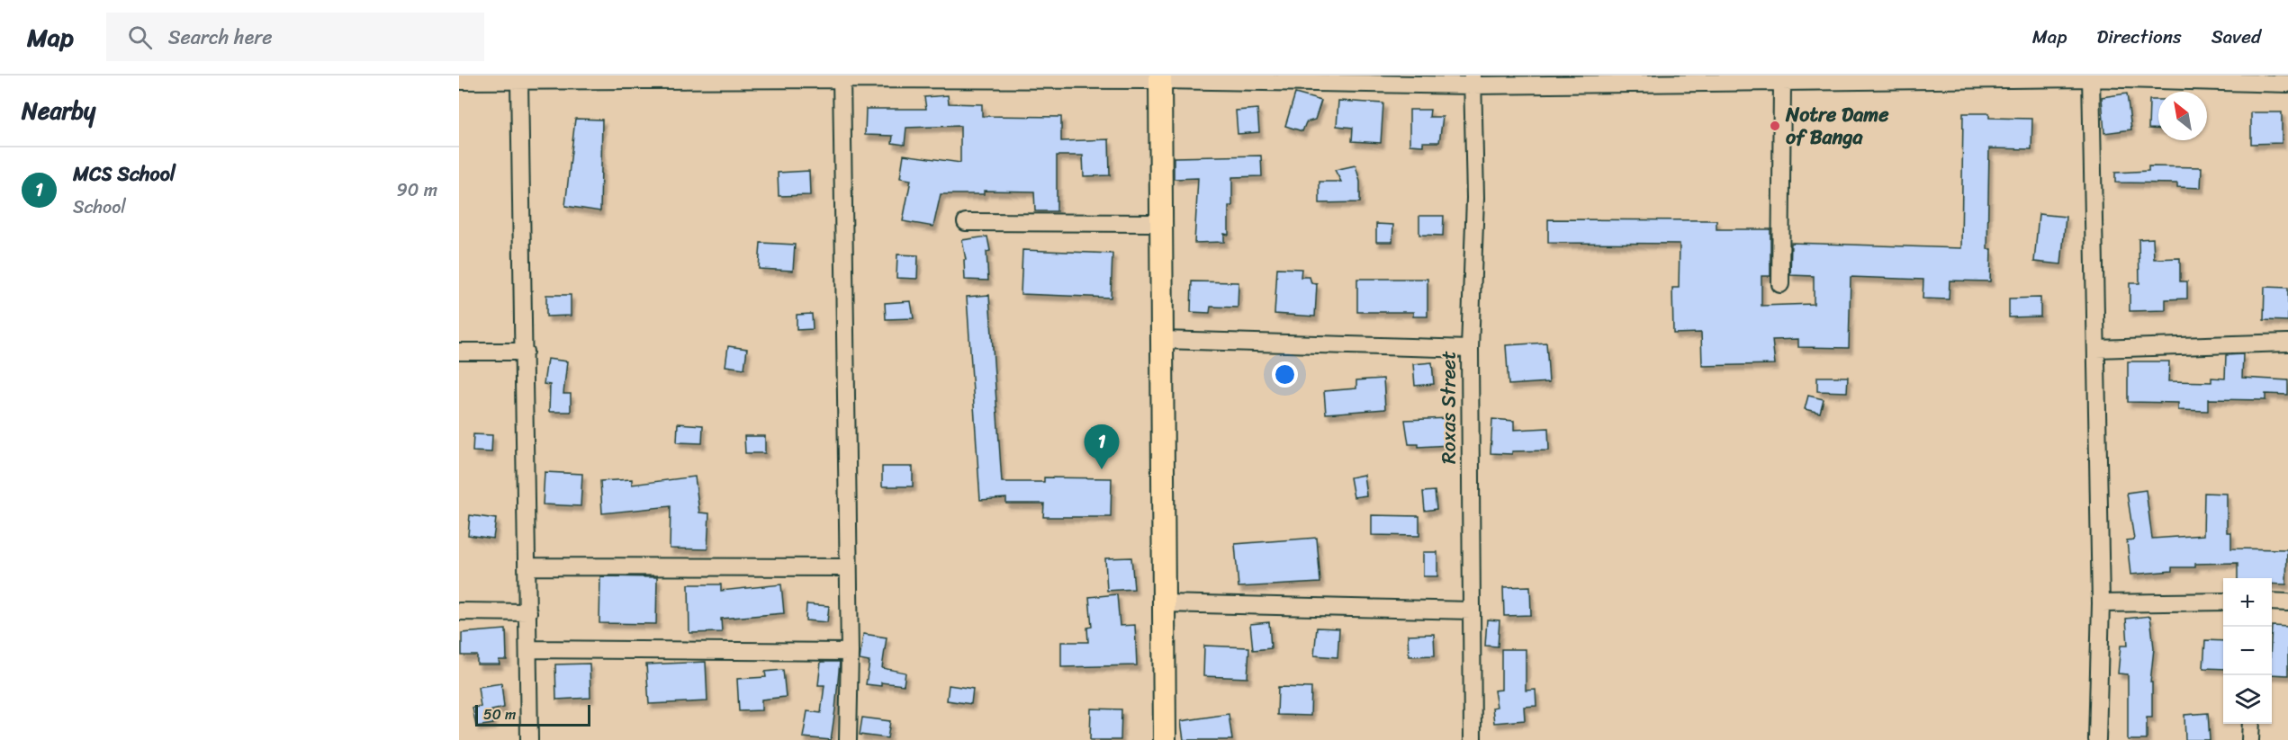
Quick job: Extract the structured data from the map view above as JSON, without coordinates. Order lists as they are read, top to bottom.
{
  "streets": {
    "street": ["Roxas Street"]
  },
  "places": ["Notre Dame of Banga"],
  "scale_bar": "50 m",
  "north": "top left",
  "page": {
    "header": "Map",
    "search": "Search here",
    "nav": ["Map", "Directions", "Saved"],
    "heading": "Nearby",
    "list": [
      {
        "mark": "1",
        "name": "MCS School",
        "note": "School",
        "value": "90 m"
      }
    ],
    "pins": "1",
    "map_buttons": ["+", "−"],
    "scale": "50 m"
  }
}
